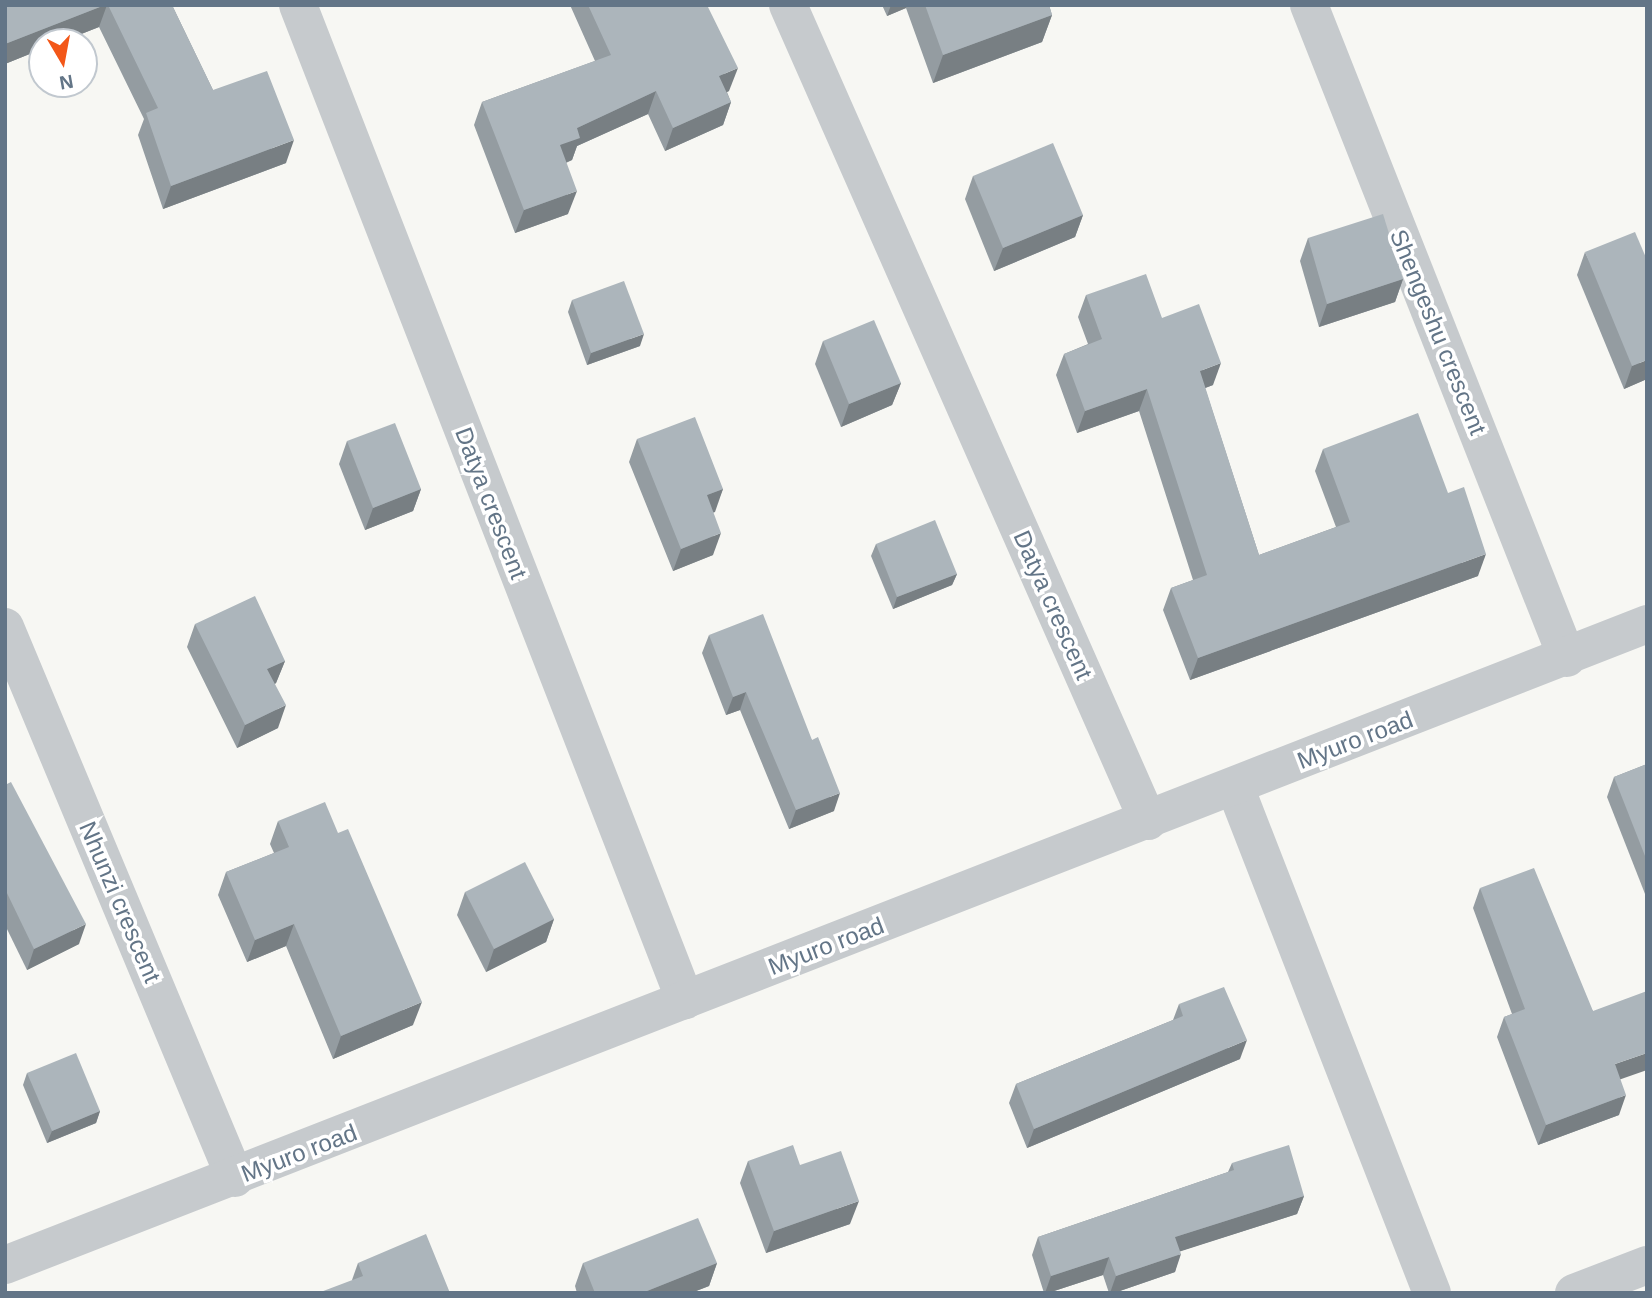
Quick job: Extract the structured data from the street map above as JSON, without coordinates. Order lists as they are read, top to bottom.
{
  "streets": {
    "street": [
      "Shengeshu crescent",
      "Datya crescent",
      "Myuro road",
      "Nhunzi crescent"
    ]
  },
  "crossings": [
    ["Shengeshu crescent", "Myuro road"],
    ["Datya crescent", "Myuro road"],
    ["Myuro road", "Nhunzi crescent"]
  ],
  "north": "bottom"
}
